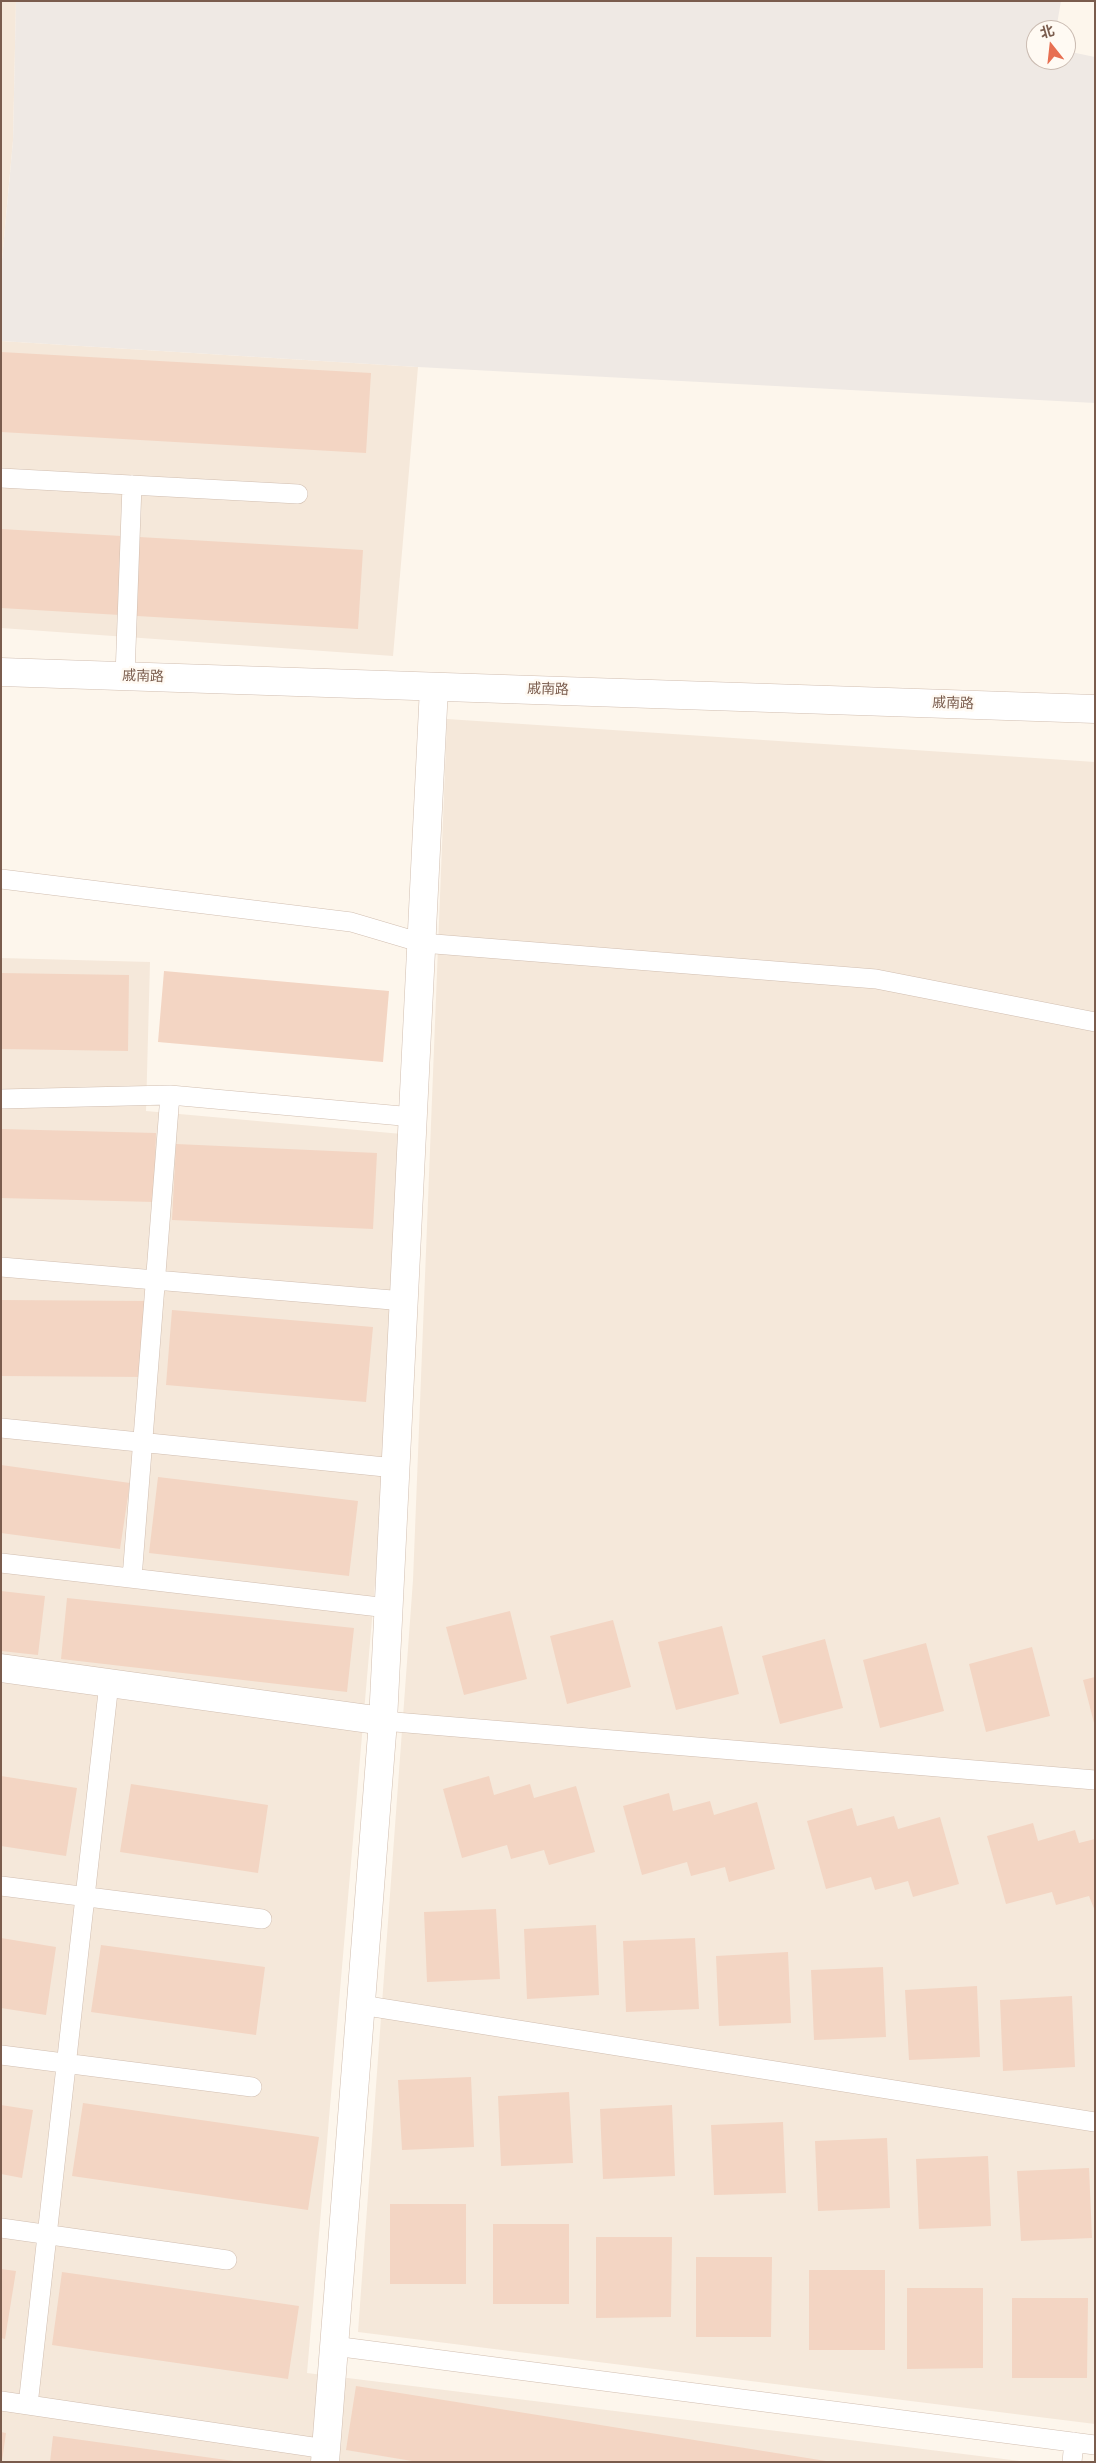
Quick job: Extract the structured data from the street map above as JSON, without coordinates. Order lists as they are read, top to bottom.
{
  "streets": {
    "street": ["戚南路"]
  },
  "north": "top"
}
